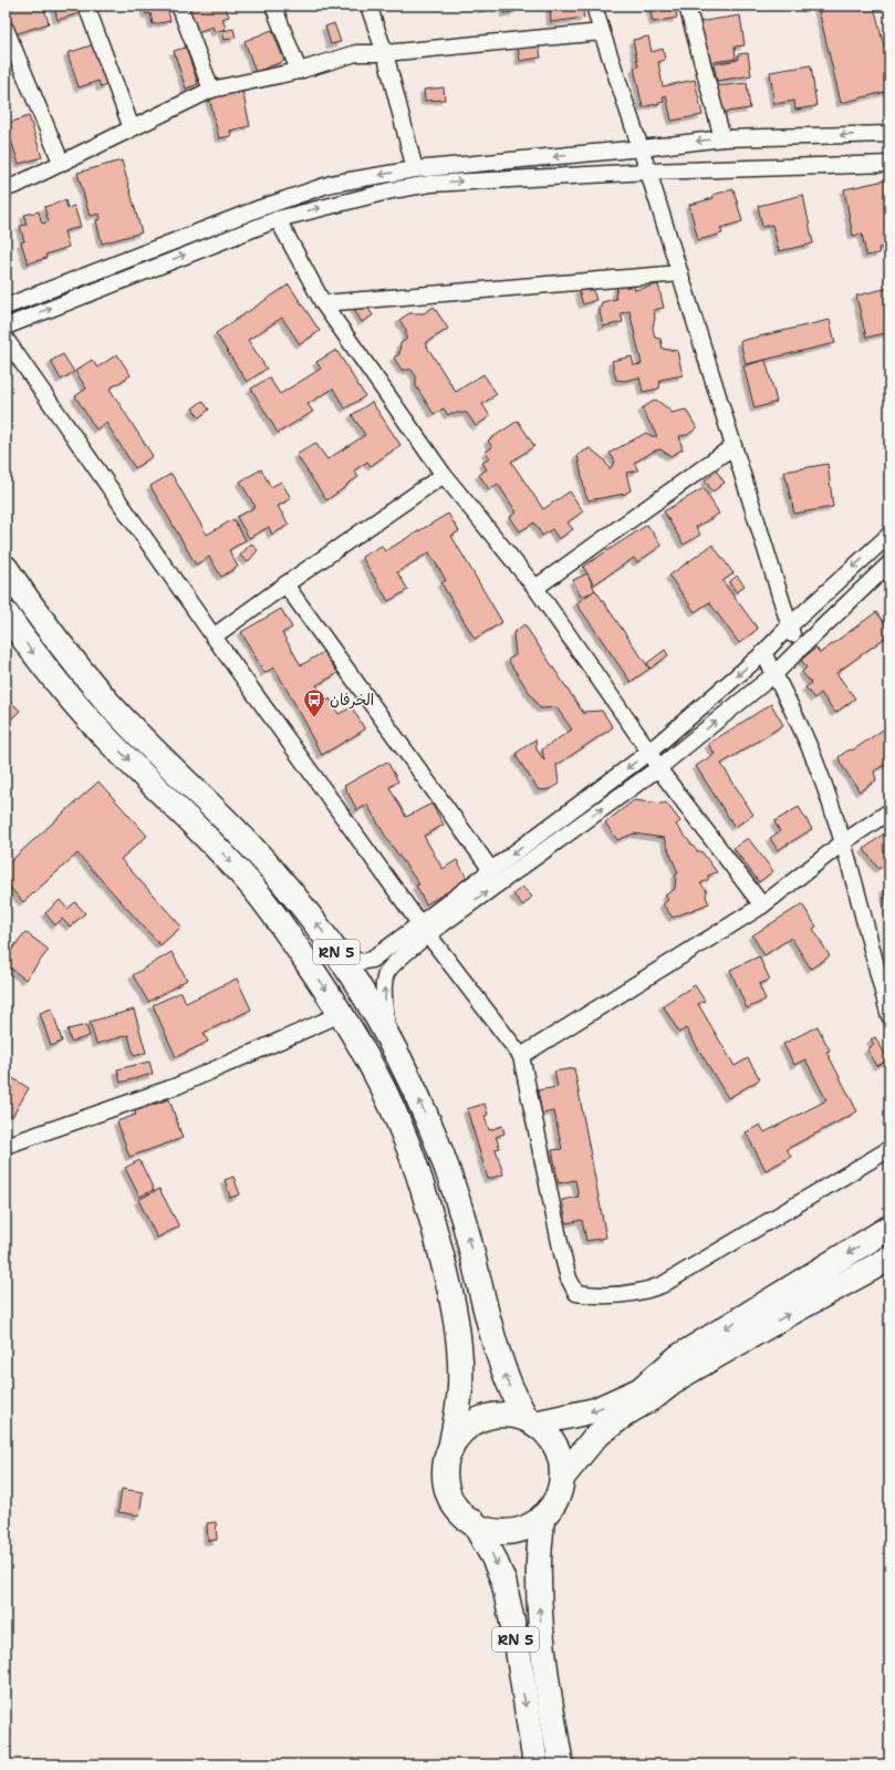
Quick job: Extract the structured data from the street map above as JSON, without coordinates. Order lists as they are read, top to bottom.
{
  "streets": {
    "highway": ["RN 5"]
  },
  "places": {
    "bus stop": ["الخرفان"]
  }
}
